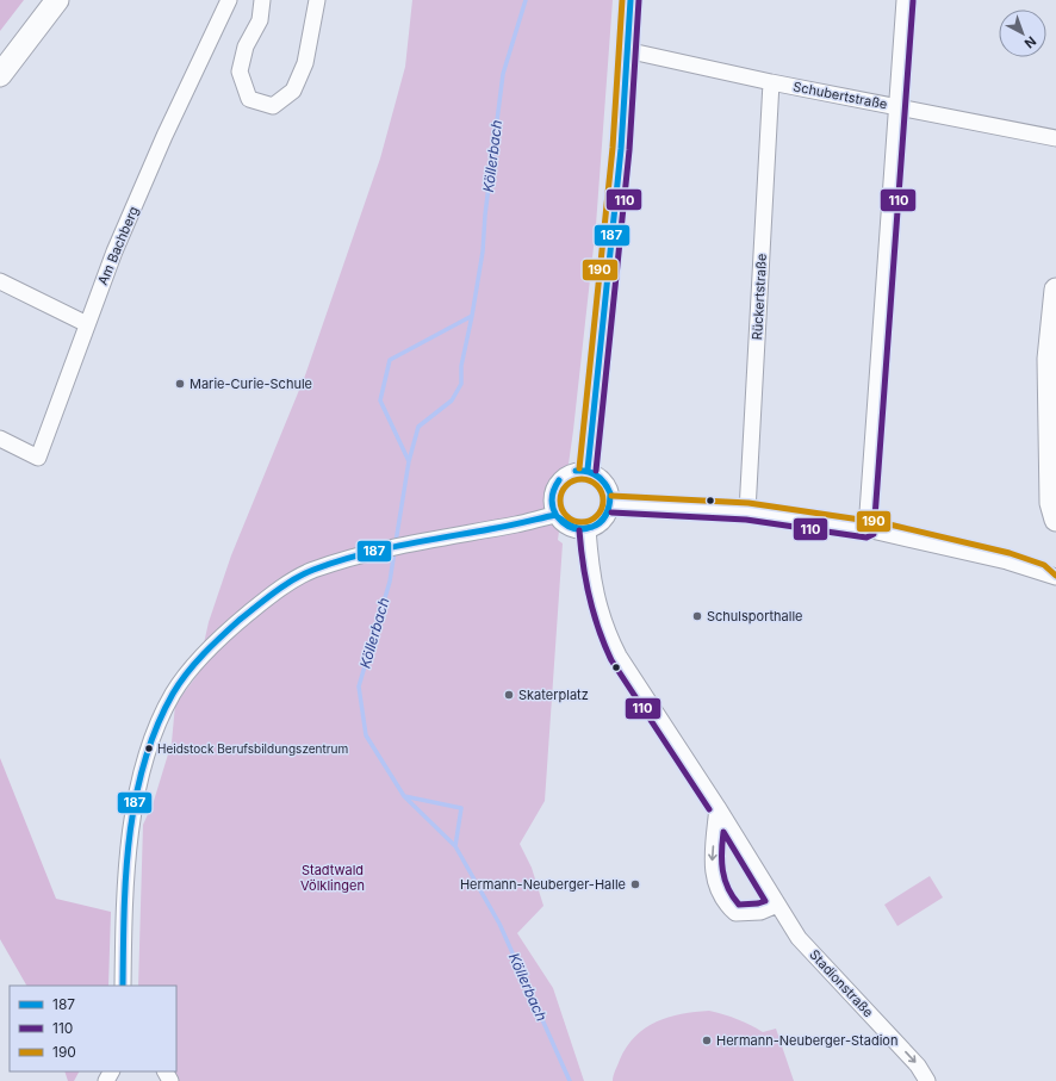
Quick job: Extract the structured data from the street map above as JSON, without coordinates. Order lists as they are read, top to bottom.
{
  "streets": {
    "street": [
      "Schubertstraße",
      "Am Bachberg",
      "Rückertstraße",
      "Stadionstraße"
    ]
  },
  "crossings": [
    ["Schubertstraße", "Rückertstraße"]
  ],
  "one_way": ["Stadionstraße"],
  "water": ["Köllerbach"],
  "parks": ["Stadtwald Völklingen"],
  "places": [
    "Marie-Curie-Schule",
    "Schulsporthalle",
    "Skaterplatz",
    "Heidstock Berufsbildungszentrum",
    "Hermann-Neuberger-Halle",
    "Hermann-Neuberger-Stadion"
  ],
  "lines": ["transit line 187", "transit line 110", "transit line 190"],
  "legend": ["187", "110", "190"],
  "north": "bottom right"
}
